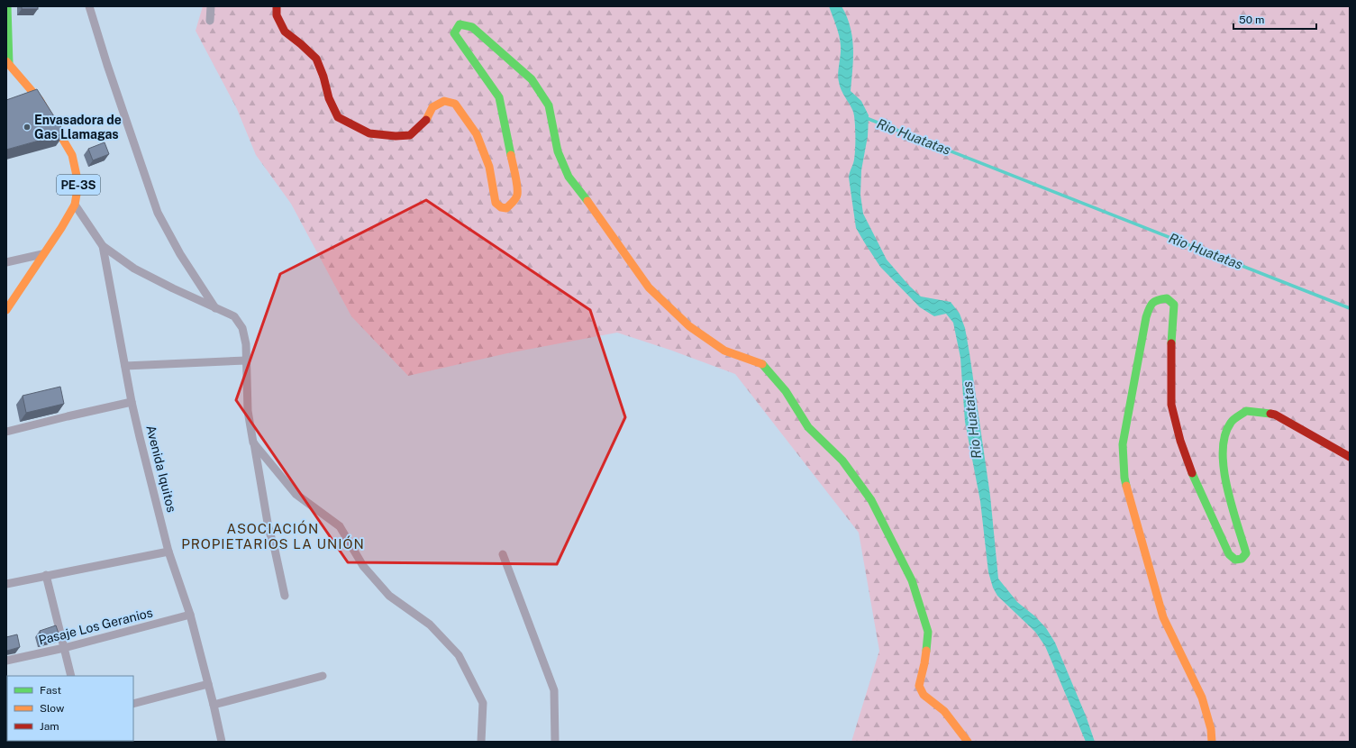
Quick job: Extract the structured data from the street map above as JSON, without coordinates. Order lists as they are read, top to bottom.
{
  "streets": {
    "main road": ["PE-3S"],
    "street": ["Avenida Iquitos", "Pasaje Los Geranios"]
  },
  "crossings": [
    ["PE-3S", "Avenida Iquitos"],
    ["Avenida Iquitos", "Pasaje Los Geranios"]
  ],
  "districts": ["ASOCIACIÓN PROPIETARIOS LA UNIÓN"],
  "water": ["Rio Huatatas"],
  "places": ["Envasadora de Gas Llamagas"],
  "legend": ["Fast", "Slow", "Jam"],
  "scale_bar": "50 m"
}
